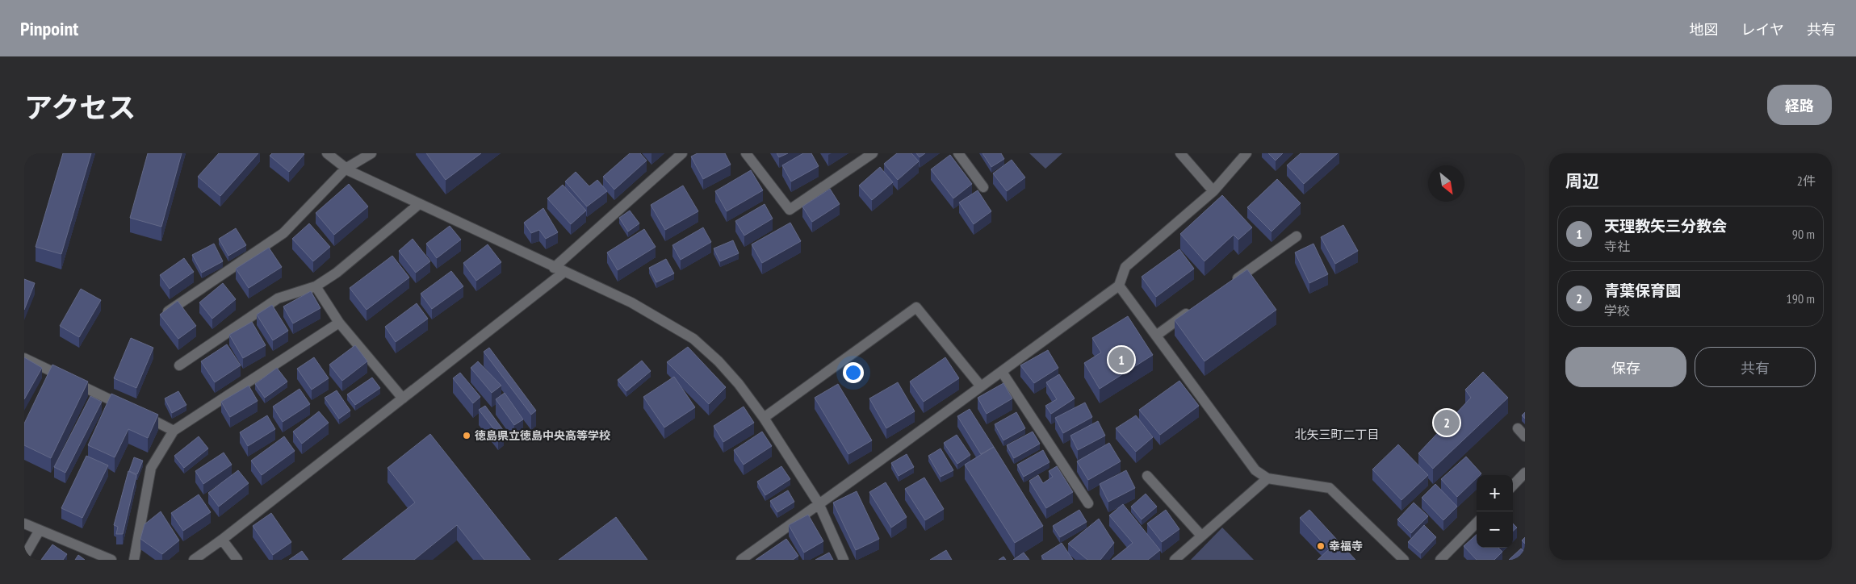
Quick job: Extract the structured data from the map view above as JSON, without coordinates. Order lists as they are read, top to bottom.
{
  "districts": ["北矢三町二丁目"],
  "places": ["徳島県立徳島中央高等学校", "幸福寺"],
  "north": "bottom right",
  "page": {
    "header": "Pinpoint",
    "nav": ["地図", "レイヤ", "共有"],
    "title": "アクセス",
    "buttons": [
      "経路",
      ["保存", "共有"]
    ],
    "heading": ["周辺", "2件"],
    "list": [
      {
        "mark": "1",
        "name": "天理教矢三分教会",
        "note": "寺社",
        "value": "90 m"
      },
      {
        "mark": "2",
        "name": "青葉保育園",
        "note": "学校",
        "value": "190 m"
      }
    ],
    "pins": ["1", "2"],
    "map_buttons": ["+", "−"]
  }
}
